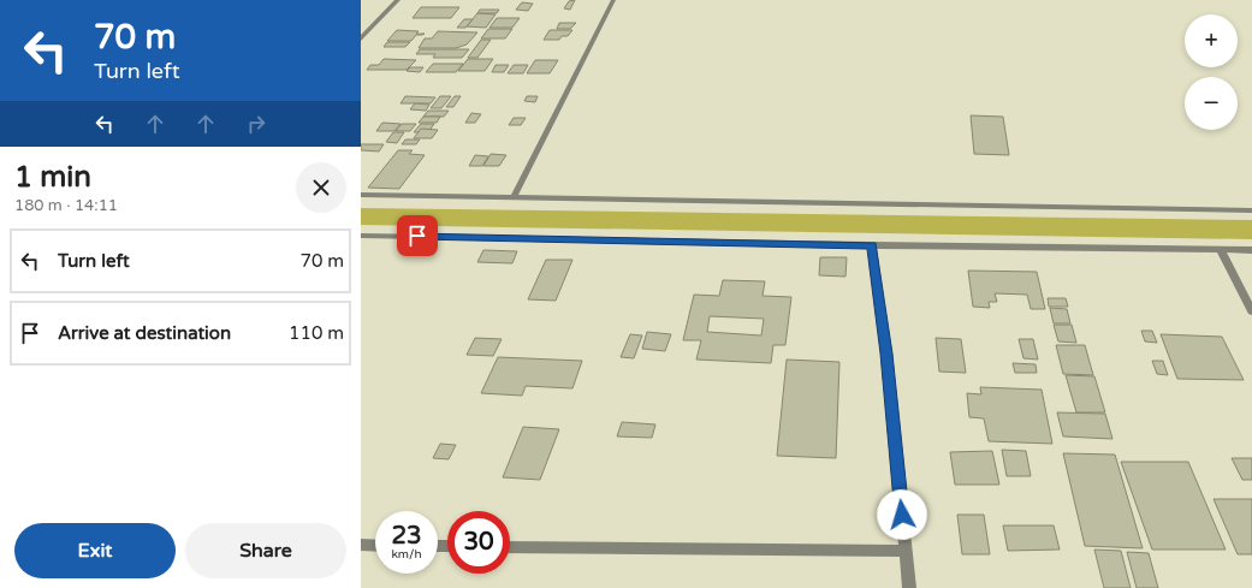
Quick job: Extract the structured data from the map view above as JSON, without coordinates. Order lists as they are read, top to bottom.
{
  "page": {
    "turn": ["70 m", "Turn left"],
    "map_buttons": ["+", "−"],
    "heading": ["1 min", "180 m · 14:11"],
    "list": [
      {
        "name": "Turn left",
        "value": "70 m"
      },
      {
        "name": "Arrive at destination",
        "value": "110 m"
      }
    ],
    "speed": "23 km/h",
    "limit": "30",
    "buttons": ["Exit", "Share"]
  }
}
